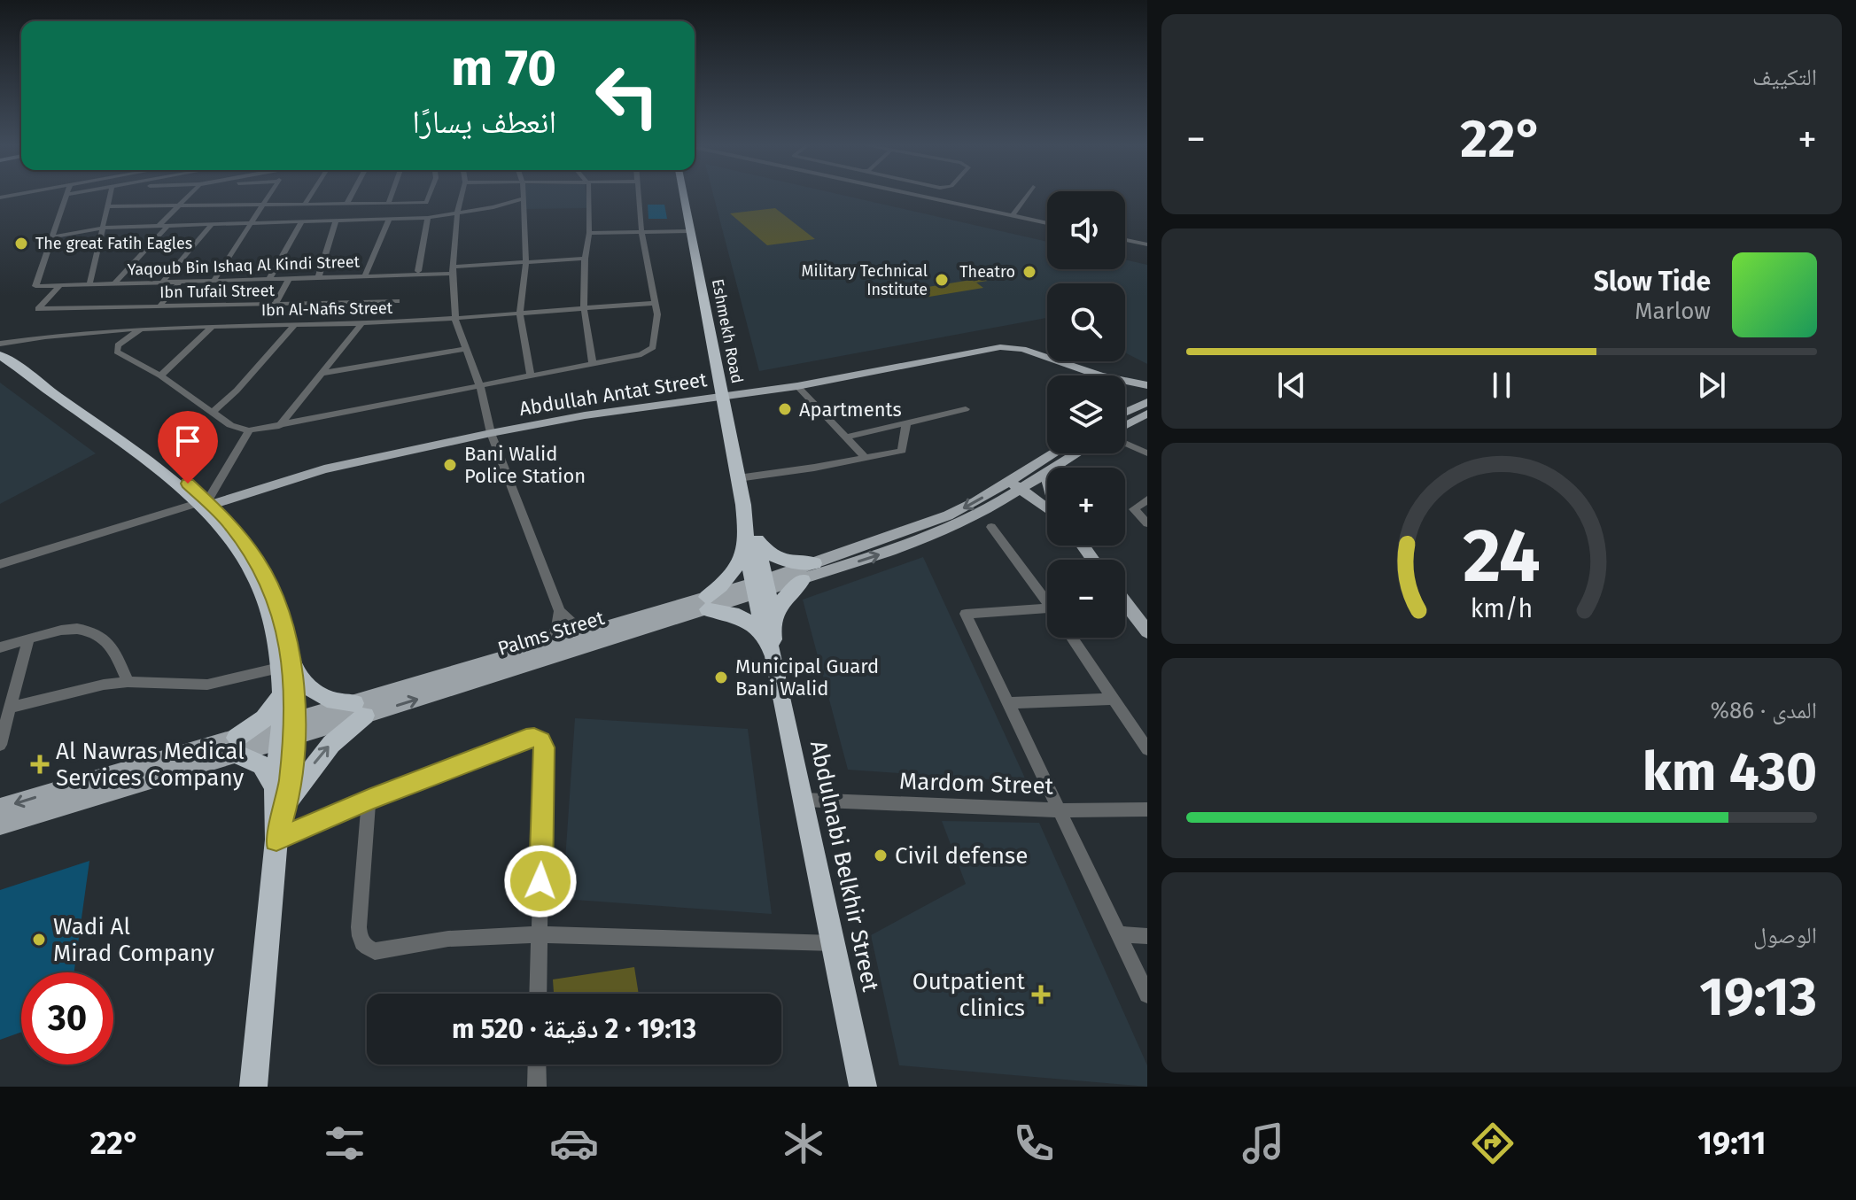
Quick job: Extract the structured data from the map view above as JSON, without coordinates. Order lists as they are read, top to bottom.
{
  "streets": {
    "highway": ["Eshmekh Road", "Abdulnabi Belkhir Street"],
    "main road": ["Abdullah Antat Street", "Palms Street"],
    "street": [
      "Yaqoub Bin Ishaq Al Kindi Street",
      "Ibn Tufail Street",
      "Ibn Al-Nafis Street",
      "Mardom Street"
    ]
  },
  "crossings": [
    ["Yaqoub Bin Ishaq Al Kindi Street", "Ibn Tufail Street"],
    ["Eshmekh Road", "Abdullah Antat Street"],
    ["Eshmekh Road", "Palms Street"],
    ["Eshmekh Road", "Abdulnabi Belkhir Street"],
    ["Palms Street", "Abdulnabi Belkhir Street"],
    ["Mardom Street", "Abdulnabi Belkhir Street"]
  ],
  "places": {
    "other": [
      "The great Fatih Eagles",
      "Theatro",
      "Military Technical Institute",
      "Apartments",
      "Bani Walid Police Station",
      "Municipal Guard Bani Walid",
      "Civil defense",
      "Wadi Al Mirad Company"
    ],
    "health": ["Al Nawras Medical Services Company", "Outpatient clinics"]
  },
  "page": {
    "tile": [
      "التكييف",
      ["المدى · 86%", "430 km"],
      ["الوصول", "19:13"]
    ],
    "turn": ["70 m", "انعطف يسارًا"],
    "heat": ["−", "22°", "+"],
    "map_buttons": ["+", "−"],
    "song": ["Slow Tide", "Marlow"],
    "limit": "30",
    "trip": "19:13 · 2 دقيقة · 520 m",
    "tabs": ["19:11", "22°"],
    "gauge": ["24", "km/h"]
  }
}
